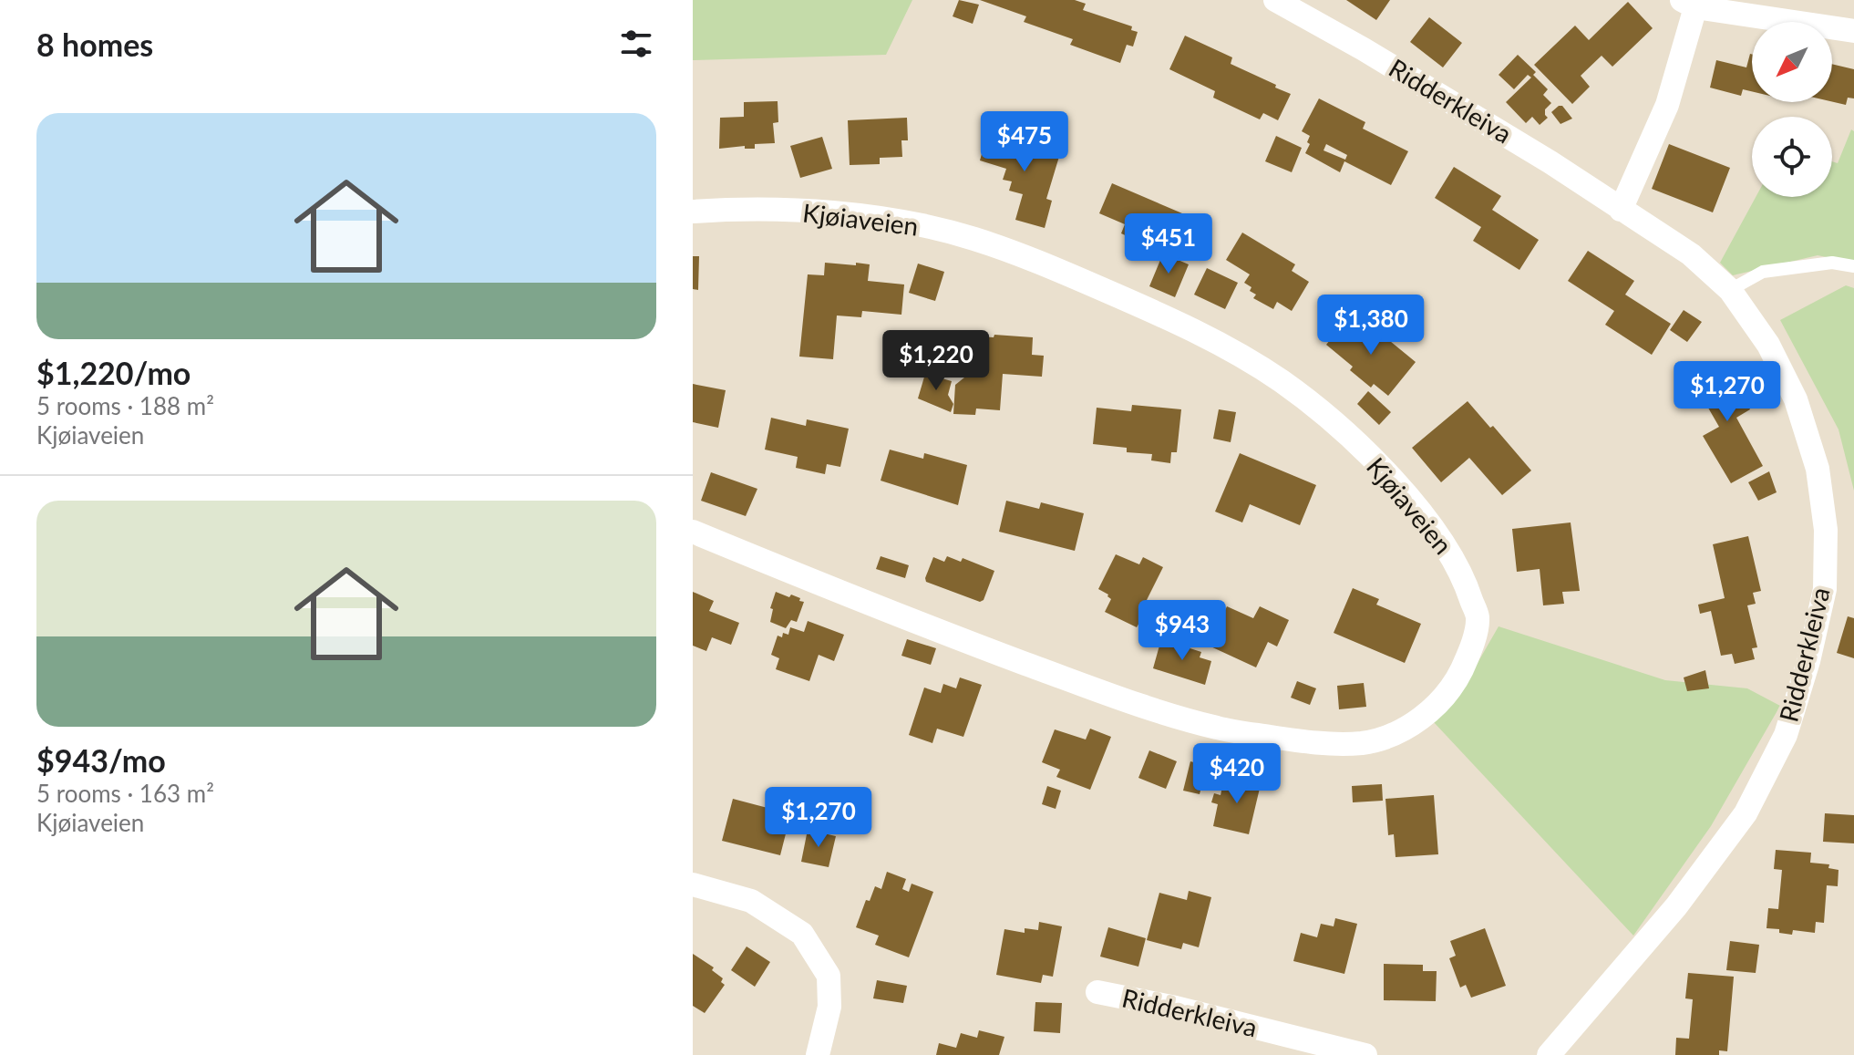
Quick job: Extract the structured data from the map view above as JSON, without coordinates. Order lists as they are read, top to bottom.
{
  "streets": {
    "street": ["Ridderkleiva", "Kjøiaveien"]
  },
  "north": "bottom left",
  "page": {
    "heading": "8 homes",
    "list": [
      {
        "name": "$1,220/mo",
        "note": "5 rooms · 188 m² · Kjøiaveien"
      },
      {
        "name": "$943/mo",
        "note": "5 rooms · 163 m² · Kjøiaveien"
      }
    ],
    "price": [
      "$475",
      "$451",
      "$1,380",
      "$1,220",
      "$1,270",
      "$943",
      "$420",
      "$1,270"
    ]
  }
}
